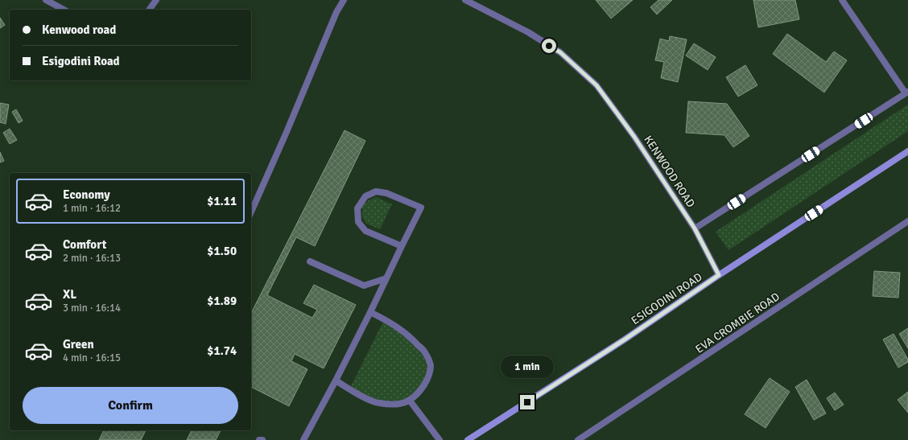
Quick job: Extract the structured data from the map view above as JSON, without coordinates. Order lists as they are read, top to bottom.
{
  "streets": {
    "main road": ["ESIGODINI ROAD"],
    "street": ["KENWOOD ROAD", "EVA CROMBIE ROAD"]
  },
  "crossings": [
    ["KENWOOD ROAD", "ESIGODINI ROAD"]
  ],
  "page": {
    "banner": ["Kenwood road", "Esigodini Road"],
    "list": [
      {
        "name": "Economy",
        "note": "1 min · 16:12",
        "value": "$1.11"
      },
      {
        "name": "Comfort",
        "note": "2 min · 16:13",
        "value": "$1.50"
      },
      {
        "name": "XL",
        "note": "3 min · 16:14",
        "value": "$1.89"
      },
      {
        "name": "Green",
        "note": "4 min · 16:15",
        "value": "$1.74"
      }
    ],
    "bubble": "1 min",
    "buttons": "Confirm"
  }
}
